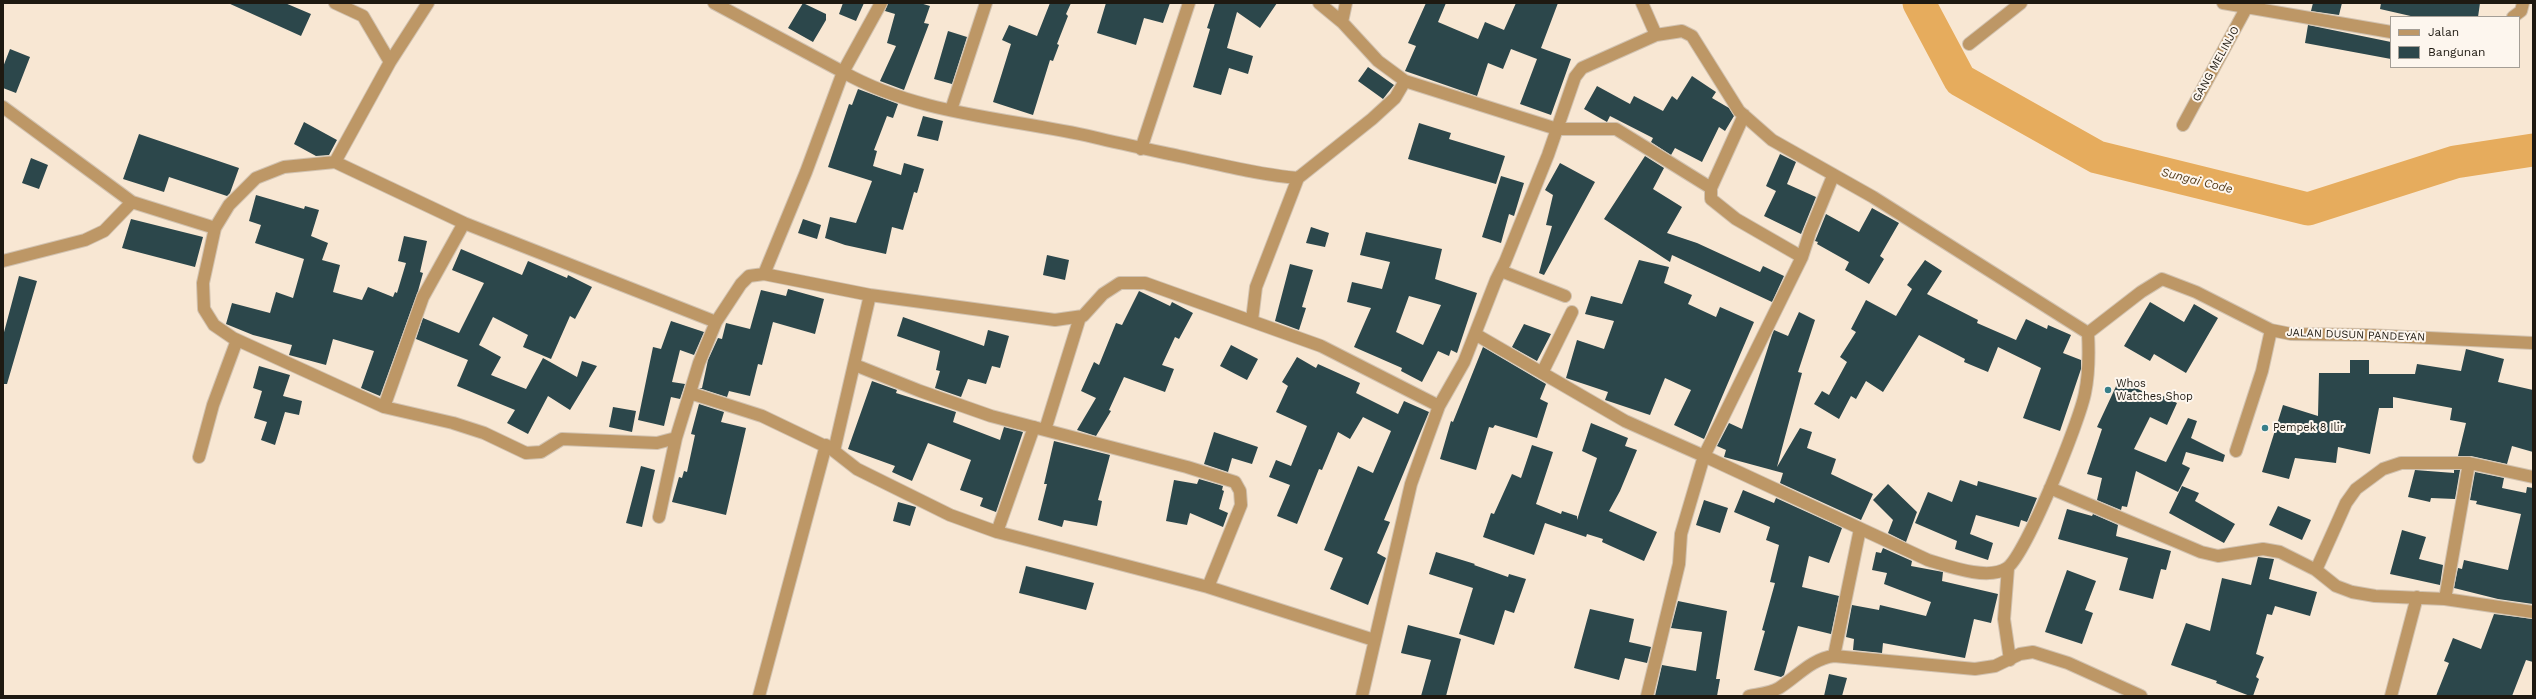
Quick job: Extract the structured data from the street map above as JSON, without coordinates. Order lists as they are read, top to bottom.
{
  "streets": {
    "street": ["GANG MELINJO", "JALAN DUSUN PANDEYAN"]
  },
  "water": ["Sungai Code"],
  "places": ["Whos Watches Shop", "Pempek 8 Ilir"],
  "legend": ["Jalan", "Bangunan"]
}
